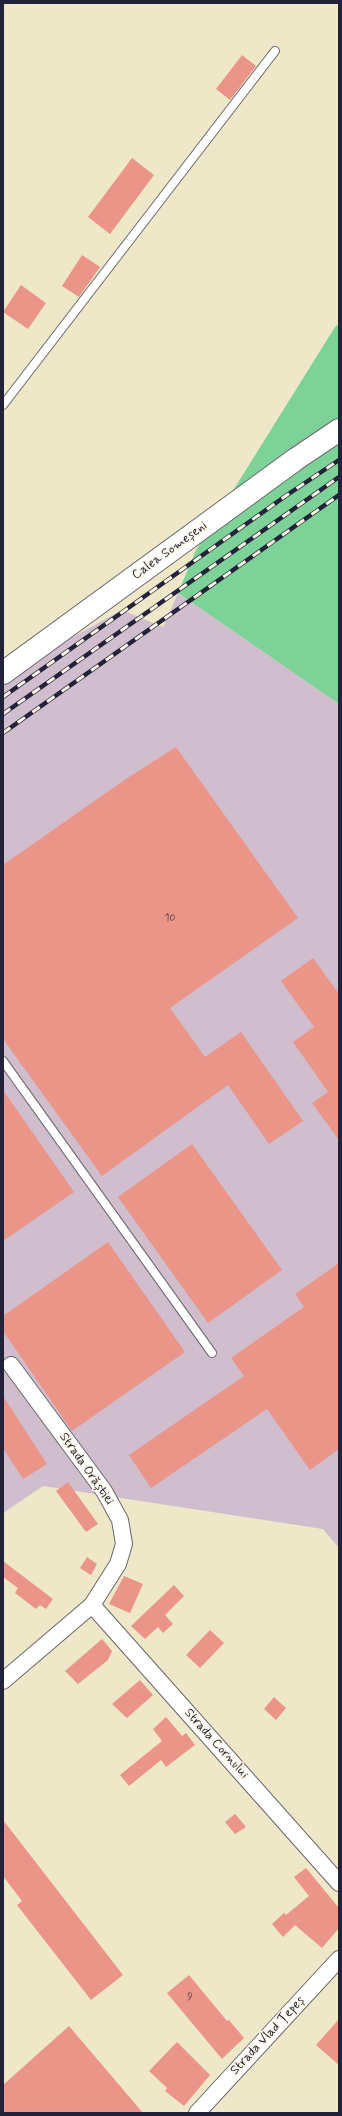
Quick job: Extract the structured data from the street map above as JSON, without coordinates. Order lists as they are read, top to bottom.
{
  "streets": {
    "main road": ["Calea Someșeni"],
    "street": ["Strada Orăștiei", "Strada Cornului", "Strada Vlad Țepeș"]
  },
  "crossings": [
    ["Strada Orăștiei", "Strada Cornului"]
  ],
  "house_numbers": ["10", "9"]
}
